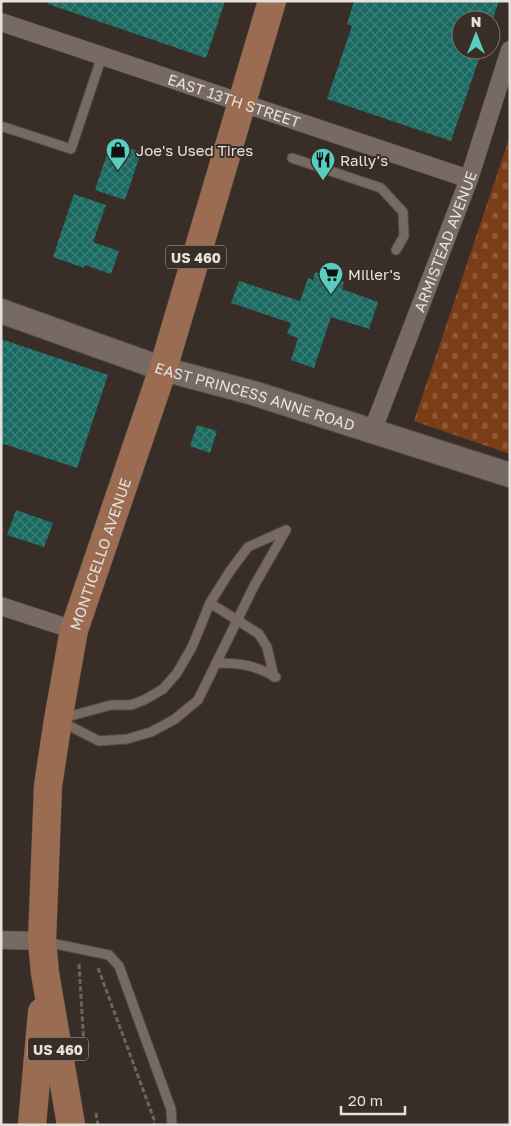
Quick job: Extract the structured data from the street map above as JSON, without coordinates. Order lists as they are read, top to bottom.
{
  "streets": {
    "main road": ["US 460", "EAST PRINCESS ANNE ROAD", "MONTICELLO AVENUE"],
    "street": ["EAST 13TH STREET", "ARMISTEAD AVENUE"]
  },
  "crossings": [
    ["EAST 13TH STREET", "ARMISTEAD AVENUE"],
    ["EAST 13TH STREET", "MONTICELLO AVENUE"],
    ["ARMISTEAD AVENUE", "EAST PRINCESS ANNE ROAD"],
    ["EAST PRINCESS ANNE ROAD", "MONTICELLO AVENUE"]
  ],
  "places": {
    "shop": ["Joe's Used Tires"],
    "restaurant": ["Rally's"],
    "supermarket": ["Miller's"]
  },
  "scale_bar": "20 m",
  "north": "top"
}
